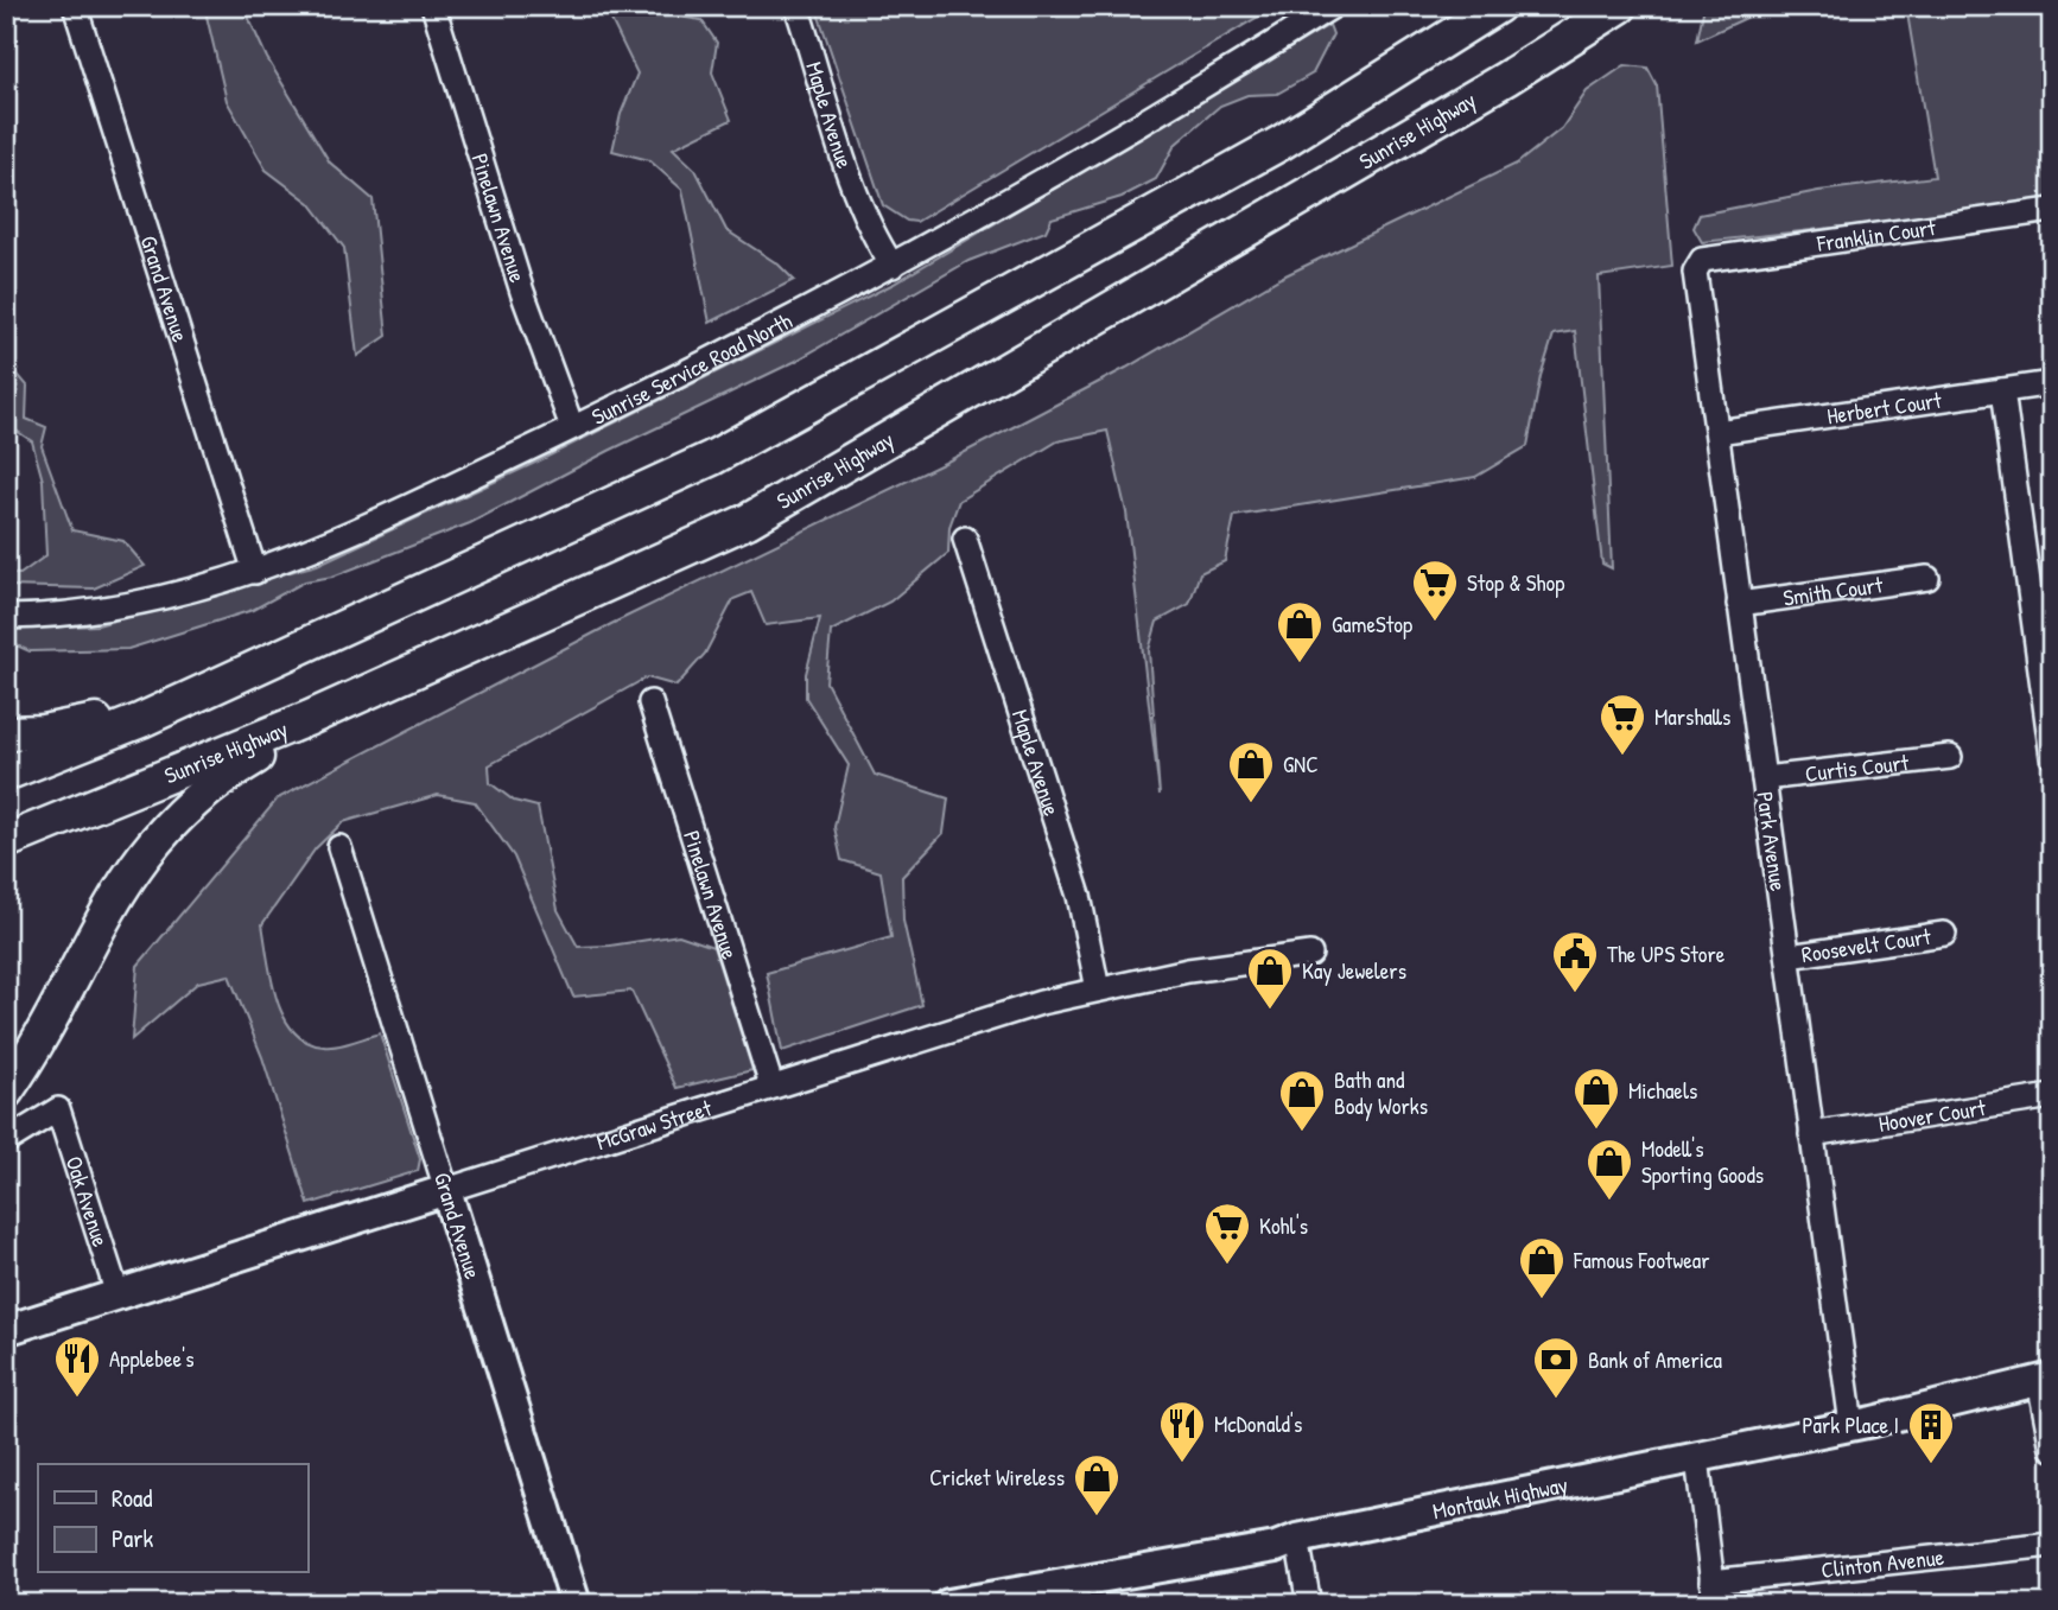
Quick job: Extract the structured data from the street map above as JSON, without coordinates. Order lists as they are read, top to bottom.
{
  "streets": {
    "highway": ["Sunrise Highway"],
    "main road": ["Grand Avenue", "McGraw Street", "Montauk Highway"],
    "street": [
      "Maple Avenue",
      "Pinelawn Avenue",
      "Franklin Court",
      "Sunrise Service Road North",
      "Herbert Court",
      "Smith Court",
      "Curtis Court",
      "Park Avenue",
      "Roosevelt Court",
      "Hoover Court",
      "Oak Avenue",
      "Clinton Avenue"
    ]
  },
  "crossings": [
    ["Maple Avenue", "Sunrise Service Road North"],
    ["Maple Avenue", "McGraw Street"],
    ["Pinelawn Avenue", "Sunrise Service Road North"],
    ["Pinelawn Avenue", "McGraw Street"],
    ["Franklin Court", "Park Avenue"],
    ["Grand Avenue", "Sunrise Service Road North"],
    ["Grand Avenue", "McGraw Street"],
    ["Herbert Court", "Park Avenue"],
    ["Smith Court", "Park Avenue"],
    ["Curtis Court", "Park Avenue"],
    ["Park Avenue", "Roosevelt Court"],
    ["Park Avenue", "Hoover Court"],
    ["Park Avenue", "Montauk Highway"],
    ["McGraw Street", "Oak Avenue"]
  ],
  "places": {
    "supermarket": ["Stop & Shop", "Marshalls", "Kohl's"],
    "shop": [
      "GameStop",
      "GNC",
      "Kay Jewelers",
      "Michaels",
      "Bath and Body Works",
      "Modell's Sporting Goods",
      "Famous Footwear",
      "Cricket Wireless"
    ],
    "public building": ["The UPS Store"],
    "restaurant": ["Applebee's", "McDonald's"],
    "bank": ["Bank of America"],
    "building": ["Park Place I"]
  },
  "legend": ["Road", "Park"]
}
